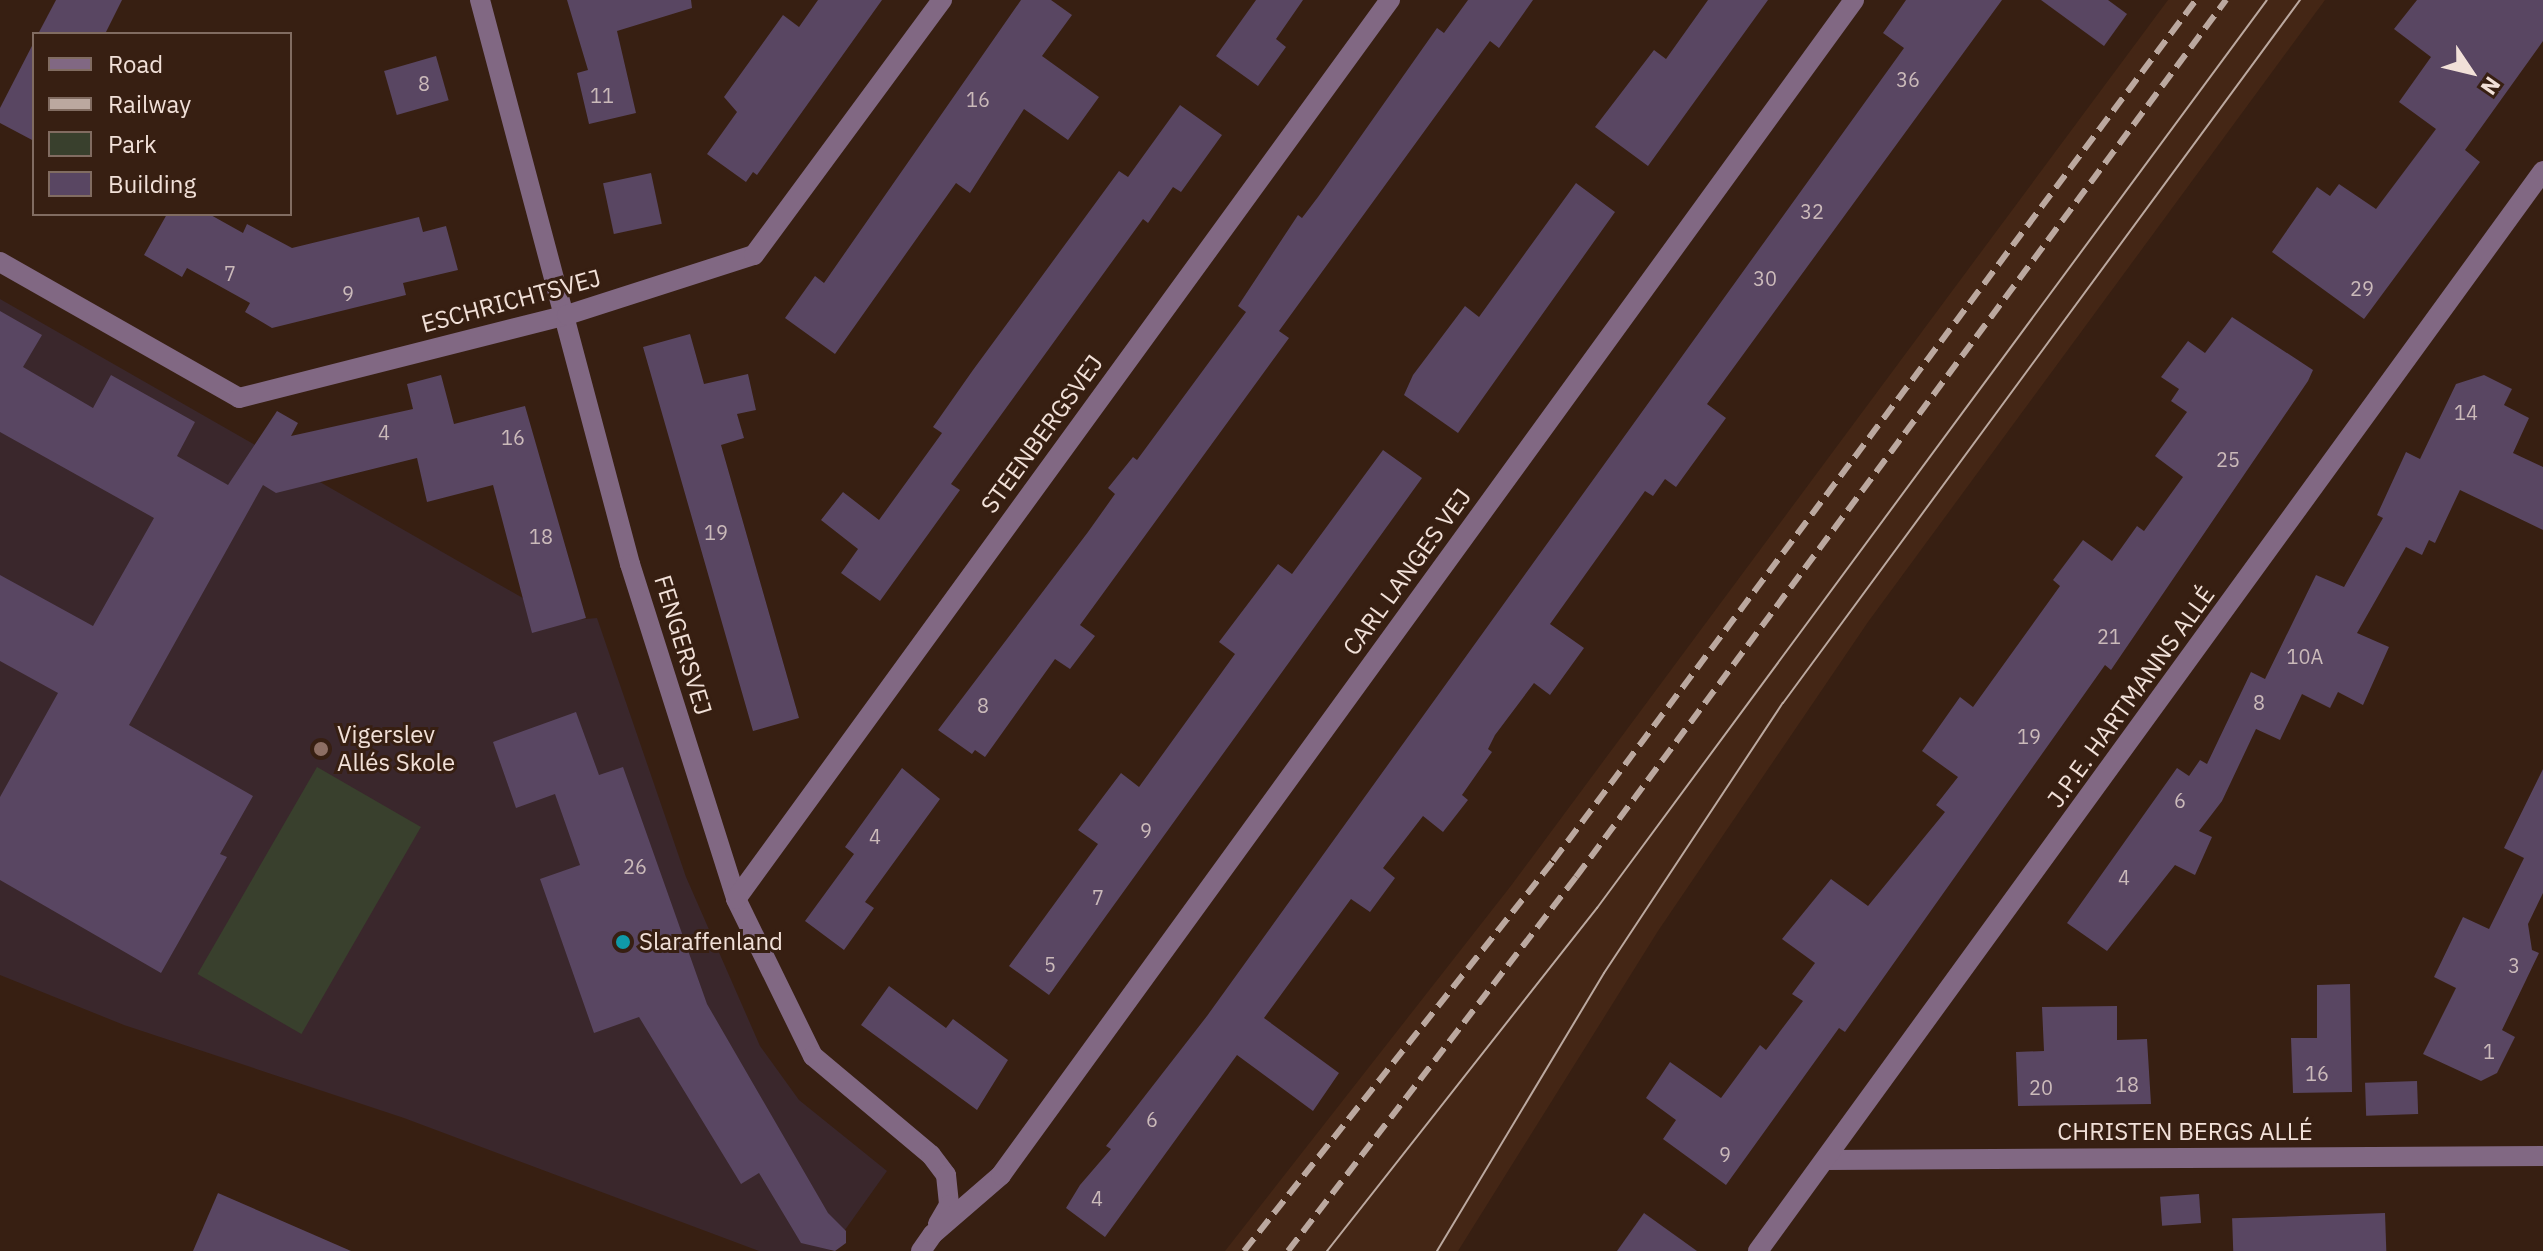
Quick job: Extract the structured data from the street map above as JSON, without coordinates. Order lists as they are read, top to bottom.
{
  "streets": {
    "street": [
      "ESCHRICHTSVEJ",
      "STEENBERGSVEJ",
      "CARL LANGES VEJ",
      "FENGERSVEJ",
      "J.P.E. HARTMANNS ALLÉ",
      "CHRISTEN BERGS ALLÉ"
    ]
  },
  "crossings": [
    ["ESCHRICHTSVEJ", "FENGERSVEJ"],
    ["STEENBERGSVEJ", "FENGERSVEJ"],
    ["CARL LANGES VEJ", "FENGERSVEJ"],
    ["J.P.E. HARTMANNS ALLÉ", "CHRISTEN BERGS ALLÉ"]
  ],
  "places": ["Vigerslev Allés Skole", "Slaraffenland"],
  "house_numbers": [
    "36",
    "8",
    "11",
    "16",
    "32",
    "7",
    "30",
    "29",
    "9",
    "14",
    "4",
    "16",
    "25",
    "19",
    "18",
    "21",
    "10A",
    "8",
    "8",
    "19",
    "6",
    "9",
    "4",
    "26",
    "4",
    "7",
    "5",
    "3",
    "1",
    "16",
    "18",
    "20",
    "6",
    "9",
    "4"
  ],
  "legend": [
    "Road",
    "Railway",
    "Park",
    "Building"
  ],
  "north": "bottom right"
}
